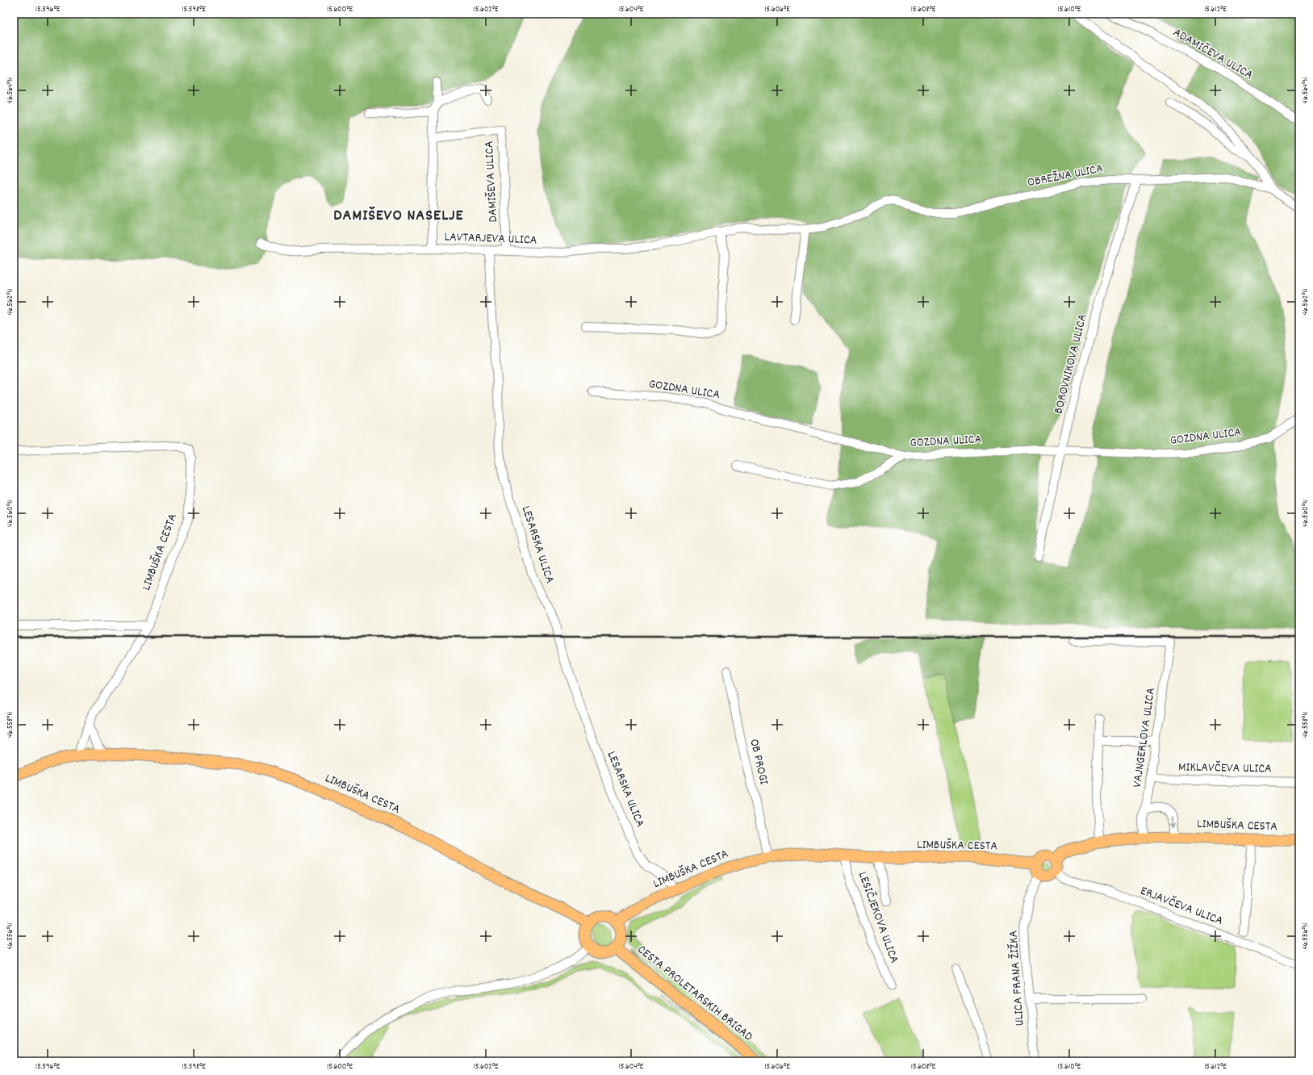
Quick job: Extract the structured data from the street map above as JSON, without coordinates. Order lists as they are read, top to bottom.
{
  "streets": {
    "main road": ["LIMBUŠKA CESTA", "CESTA PROLETARSKIH BRIGAD"],
    "street": [
      "ADAMIČEVA ULICA",
      "OBREŽNA ULICA",
      "DAMIŠEVA ULICA",
      "LAVTARJEVA ULICA",
      "BOROVNIKOVA ULICA",
      "GOZDNA ULICA",
      "LESARSKA ULICA",
      "VAJNGERLOVA ULICA",
      "OB PROGI",
      "MIKLAVČEVA ULICA",
      "ERJAVČEVA ULICA",
      "LESIČJEKOVA ULICA",
      "ULICA FRANA ŽIŽKA"
    ]
  },
  "crossings": [
    ["OBREŽNA ULICA", "LAVTARJEVA ULICA"],
    ["OBREŽNA ULICA", "BOROVNIKOVA ULICA"],
    ["DAMIŠEVA ULICA", "LAVTARJEVA ULICA"],
    ["LAVTARJEVA ULICA", "LESARSKA ULICA"],
    ["BOROVNIKOVA ULICA", "GOZDNA ULICA"],
    ["LESARSKA ULICA", "LIMBUŠKA CESTA"],
    ["LIMBUŠKA CESTA", "VAJNGERLOVA ULICA"],
    ["LIMBUŠKA CESTA", "OB PROGI"],
    ["LIMBUŠKA CESTA", "ERJAVČEVA ULICA"],
    ["LIMBUŠKA CESTA", "LESIČJEKOVA ULICA"],
    ["LIMBUŠKA CESTA", "ULICA FRANA ŽIŽKA"],
    ["LIMBUŠKA CESTA", "CESTA PROLETARSKIH BRIGAD"],
    ["VAJNGERLOVA ULICA", "MIKLAVČEVA ULICA"],
    ["ERJAVČEVA ULICA", "ULICA FRANA ŽIŽKA"]
  ],
  "districts": ["DAMIŠEVO NASELJE"],
  "coordinates": [
    "15.596°E",
    "15.598°E",
    "15.600°E",
    "15.602°E",
    "15.604°E",
    "15.606°E",
    "15.608°E",
    "15.610°E",
    "15.612°E",
    "46.564°N",
    "46.562°N",
    "46.560°N",
    "46.558°N",
    "46.556°N"
  ]
}
